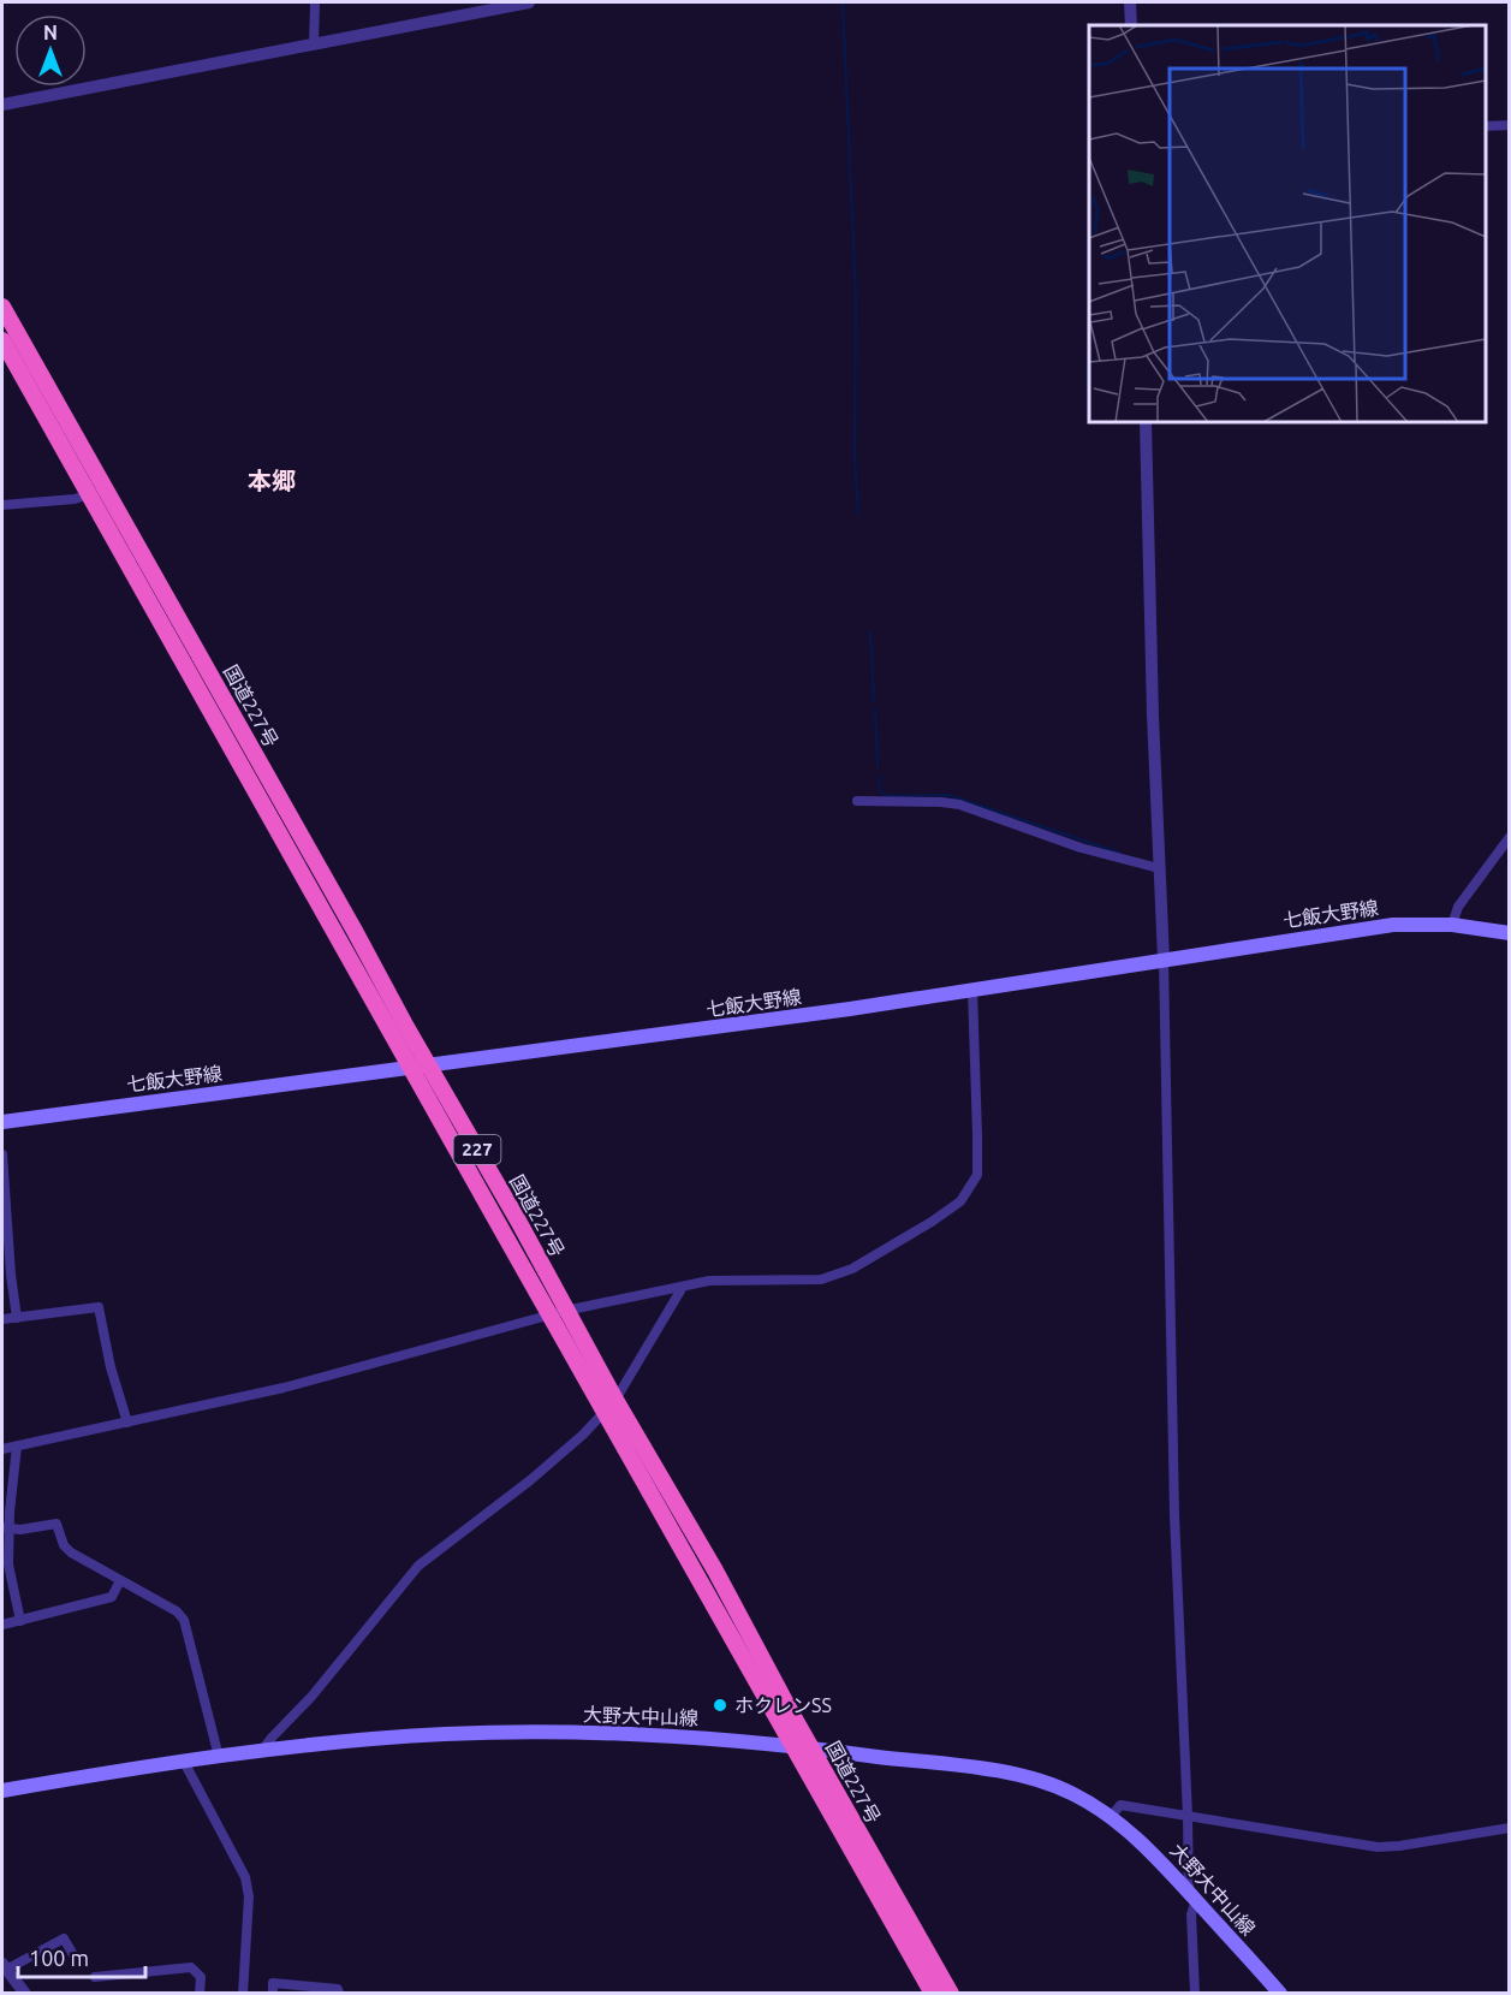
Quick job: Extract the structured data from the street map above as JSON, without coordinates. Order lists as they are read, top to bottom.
{
  "streets": {
    "highway": ["国道227号", "227"],
    "main road": ["七飯大野線", "大野大中山線"]
  },
  "crossings": [
    ["国道227号", "七飯大野線"],
    ["国道227号", "大野大中山線"]
  ],
  "districts": ["本郷"],
  "places": ["ホクレンSS"],
  "scale_bar": "100 m",
  "north": "top"
}
